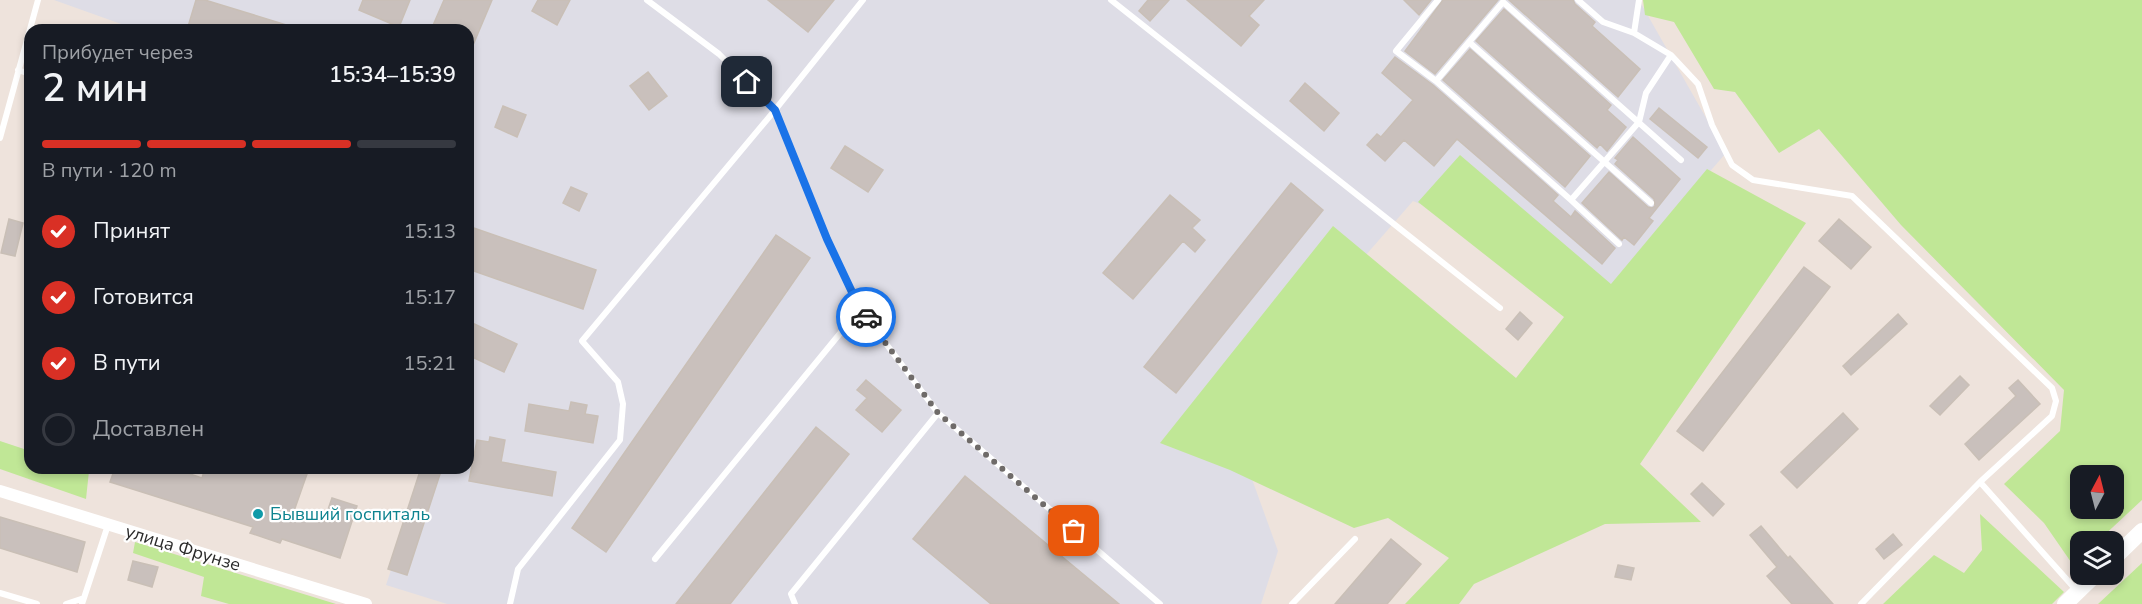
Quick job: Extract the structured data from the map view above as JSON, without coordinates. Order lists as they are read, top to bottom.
{
  "streets": {
    "street": ["улица Фрунзе"]
  },
  "places": ["Бывший госпиталь"],
  "north": "top",
  "page": {
    "heading": ["2 мин", "Прибудет через", "15:34–15:39"],
    "bar": "В пути · 120 m",
    "list": [
      ["Принят", "15:13"],
      ["Готовится", "15:17"],
      ["В пути", "15:21"],
      "Доставлен"
    ]
  }
}
